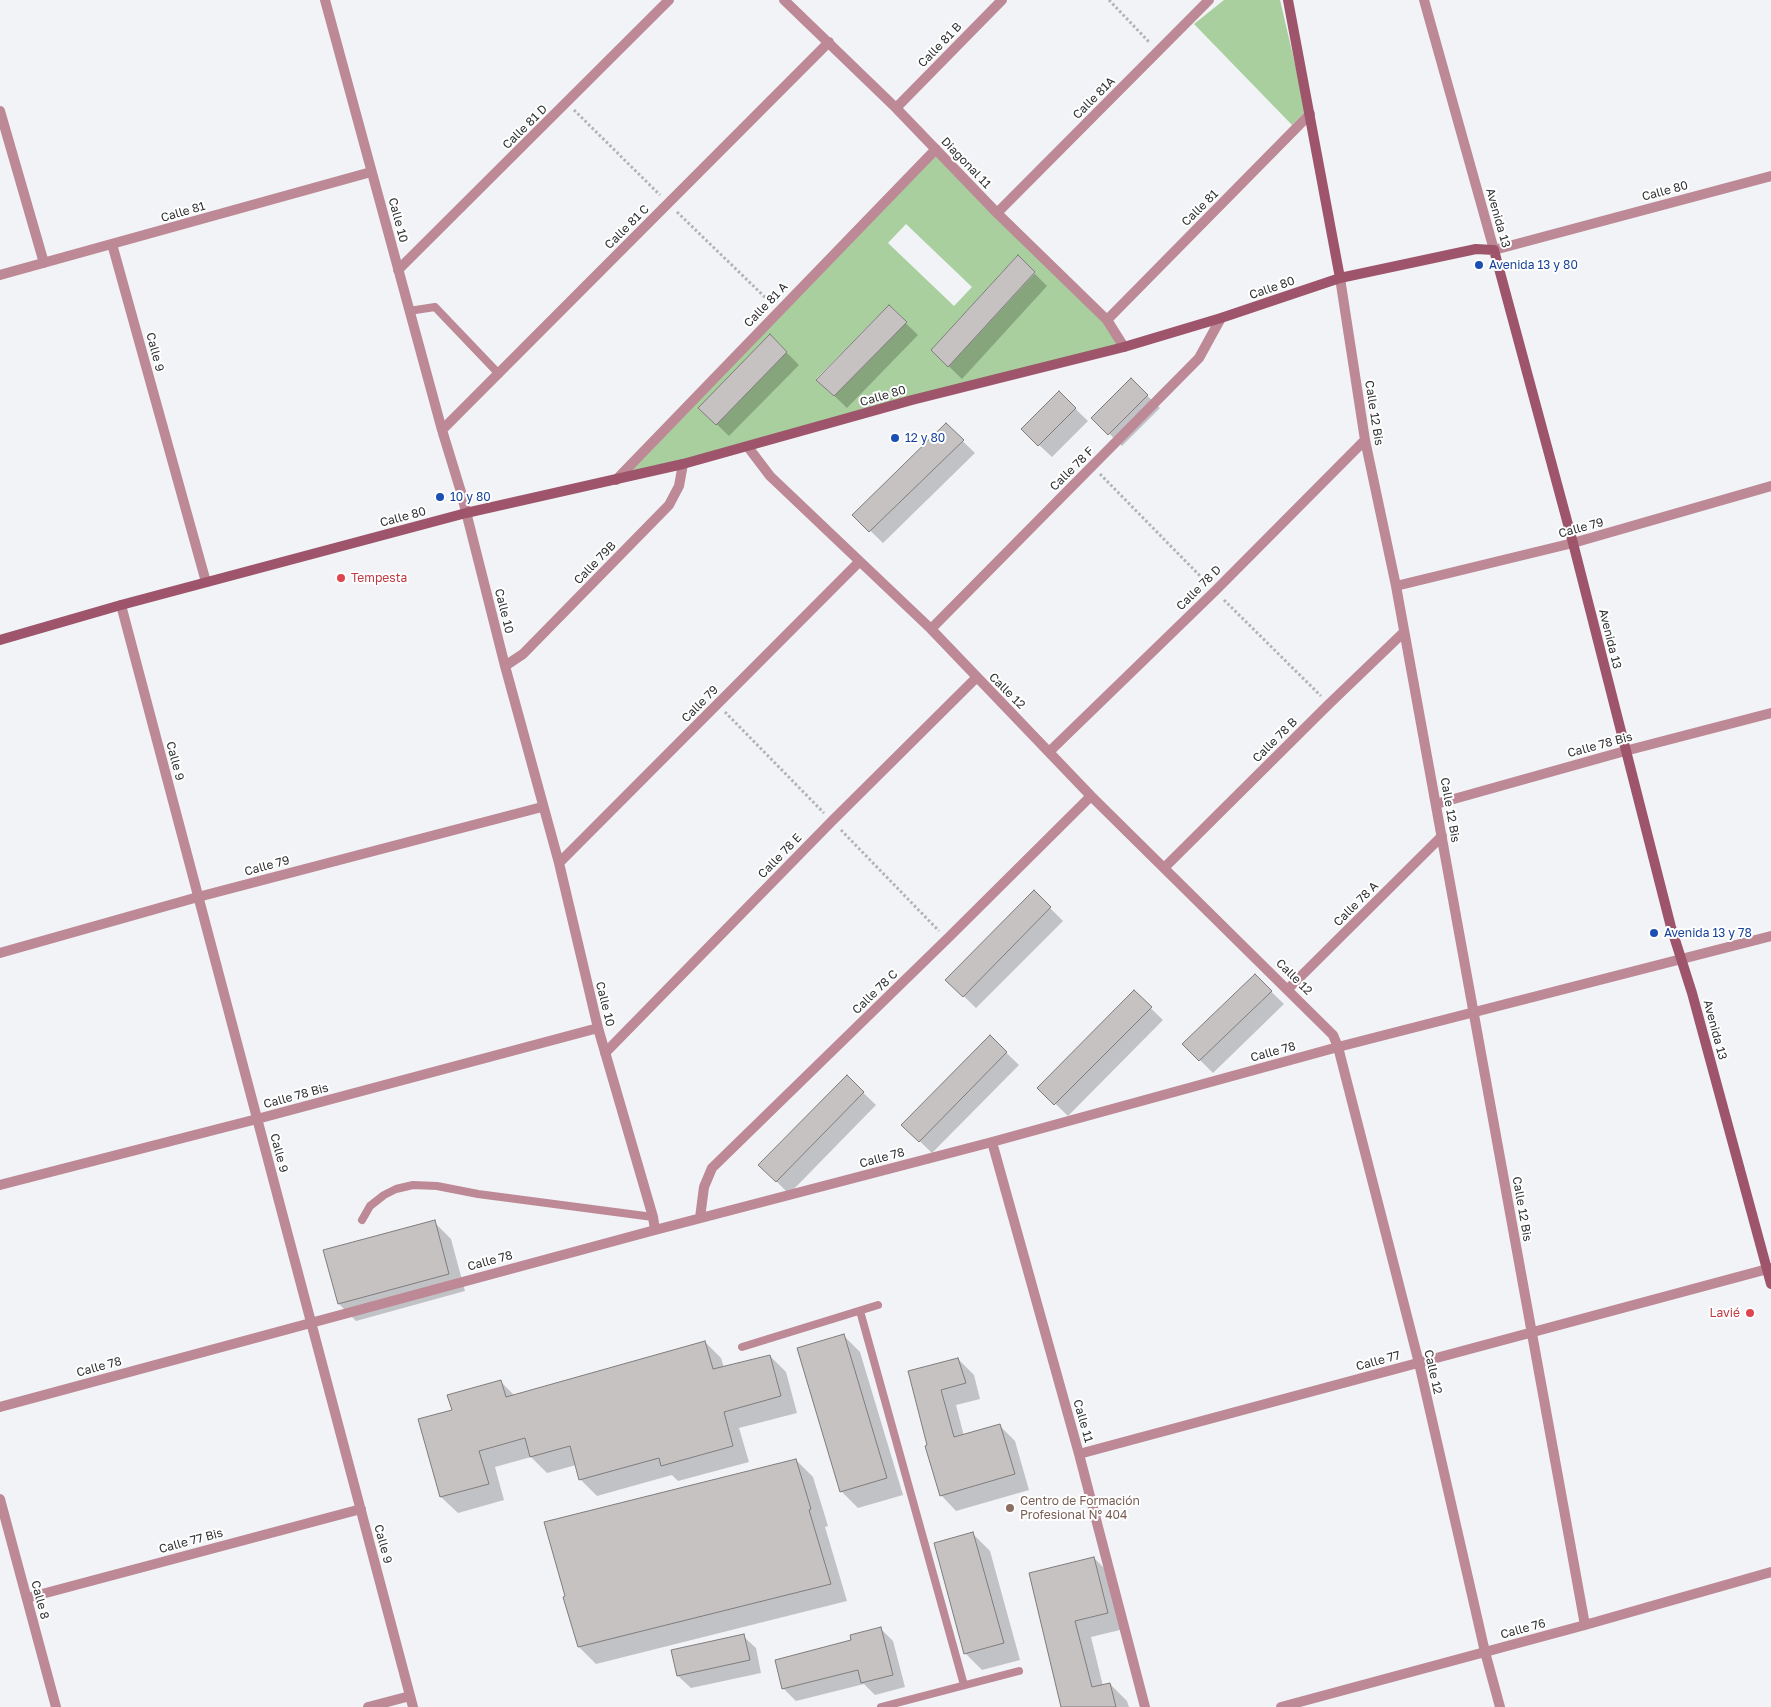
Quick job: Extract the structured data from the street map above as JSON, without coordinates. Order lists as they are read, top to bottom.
{
  "streets": {
    "street": [
      "Calle 81 B",
      "Calle 81A",
      "Calle 81 D",
      "Diagonal 11",
      "Calle 80",
      "Calle 81",
      "Avenida 13",
      "Calle 10",
      "Calle 81 C",
      "Calle 81 A",
      "Calle 9",
      "Calle 12 Bis",
      "Calle 78 F",
      "Calle 79",
      "Calle 79B",
      "Calle 78 D",
      "Calle 12",
      "Calle 78 B",
      "Calle 78 Bis",
      "Calle 78 E",
      "Calle 78 A",
      "Calle 78 C",
      "Calle 78",
      "Calle 77",
      "Calle 11",
      "Calle 77 Bis",
      "Calle 8",
      "Calle 76"
    ]
  },
  "crossings": [
    ["Calle 81 B", "Diagonal 11"],
    ["Calle 81A", "Diagonal 11"],
    ["Calle 81 D", "Calle 10"],
    ["Diagonal 11", "Calle 80"],
    ["Diagonal 11", "Calle 81"],
    ["Diagonal 11", "Calle 81 C"],
    ["Diagonal 11", "Calle 81 A"],
    ["Calle 80", "Avenida 13"],
    ["Calle 80", "Calle 10"],
    ["Calle 80", "Calle 81 A"],
    ["Calle 80", "Calle 9"],
    ["Calle 80", "Calle 12 Bis"],
    ["Calle 80", "Calle 78 F"],
    ["Calle 80", "Calle 79B"],
    ["Calle 80", "Calle 12"],
    ["Calle 81", "Calle 10"],
    ["Calle 81", "Calle 9"],
    ["Calle 81", "Calle 12 Bis"],
    ["Avenida 13", "Calle 79"],
    ["Avenida 13", "Calle 78 Bis"],
    ["Avenida 13", "Calle 78"],
    ["Avenida 13", "Calle 77"],
    ["Calle 10", "Calle 81 C"],
    ["Calle 10", "Calle 79"],
    ["Calle 10", "Calle 79B"],
    ["Calle 10", "Calle 78 Bis"],
    ["Calle 10", "Calle 78 E"],
    ["Calle 10", "Calle 78"],
    ["Calle 9", "Calle 79"],
    ["Calle 9", "Calle 78 Bis"],
    ["Calle 9", "Calle 78"],
    ["Calle 9", "Calle 77 Bis"],
    ["Calle 12 Bis", "Calle 79"],
    ["Calle 12 Bis", "Calle 78 D"],
    ["Calle 12 Bis", "Calle 78 B"],
    ["Calle 12 Bis", "Calle 78 Bis"],
    ["Calle 12 Bis", "Calle 78 A"],
    ["Calle 12 Bis", "Calle 78"],
    ["Calle 12 Bis", "Calle 77"],
    ["Calle 12 Bis", "Calle 76"],
    ["Calle 78 F", "Calle 12"],
    ["Calle 79", "Calle 12"],
    ["Calle 78 D", "Calle 12"],
    ["Calle 12", "Calle 78 B"],
    ["Calle 12", "Calle 78 E"],
    ["Calle 12", "Calle 78 A"],
    ["Calle 12", "Calle 78 C"],
    ["Calle 12", "Calle 78"],
    ["Calle 12", "Calle 77"],
    ["Calle 12", "Calle 76"],
    ["Calle 78 C", "Calle 78"],
    ["Calle 78", "Calle 11"],
    ["Calle 77", "Calle 11"],
    ["Calle 77 Bis", "Calle 8"]
  ],
  "places": [
    "Avenida 13 y 80",
    "12 y 80",
    "10 y 80",
    "Tempesta",
    "Avenida 13 y 78",
    "Lavié",
    "Centro de Formación Profesional N° 404"
  ]
}
